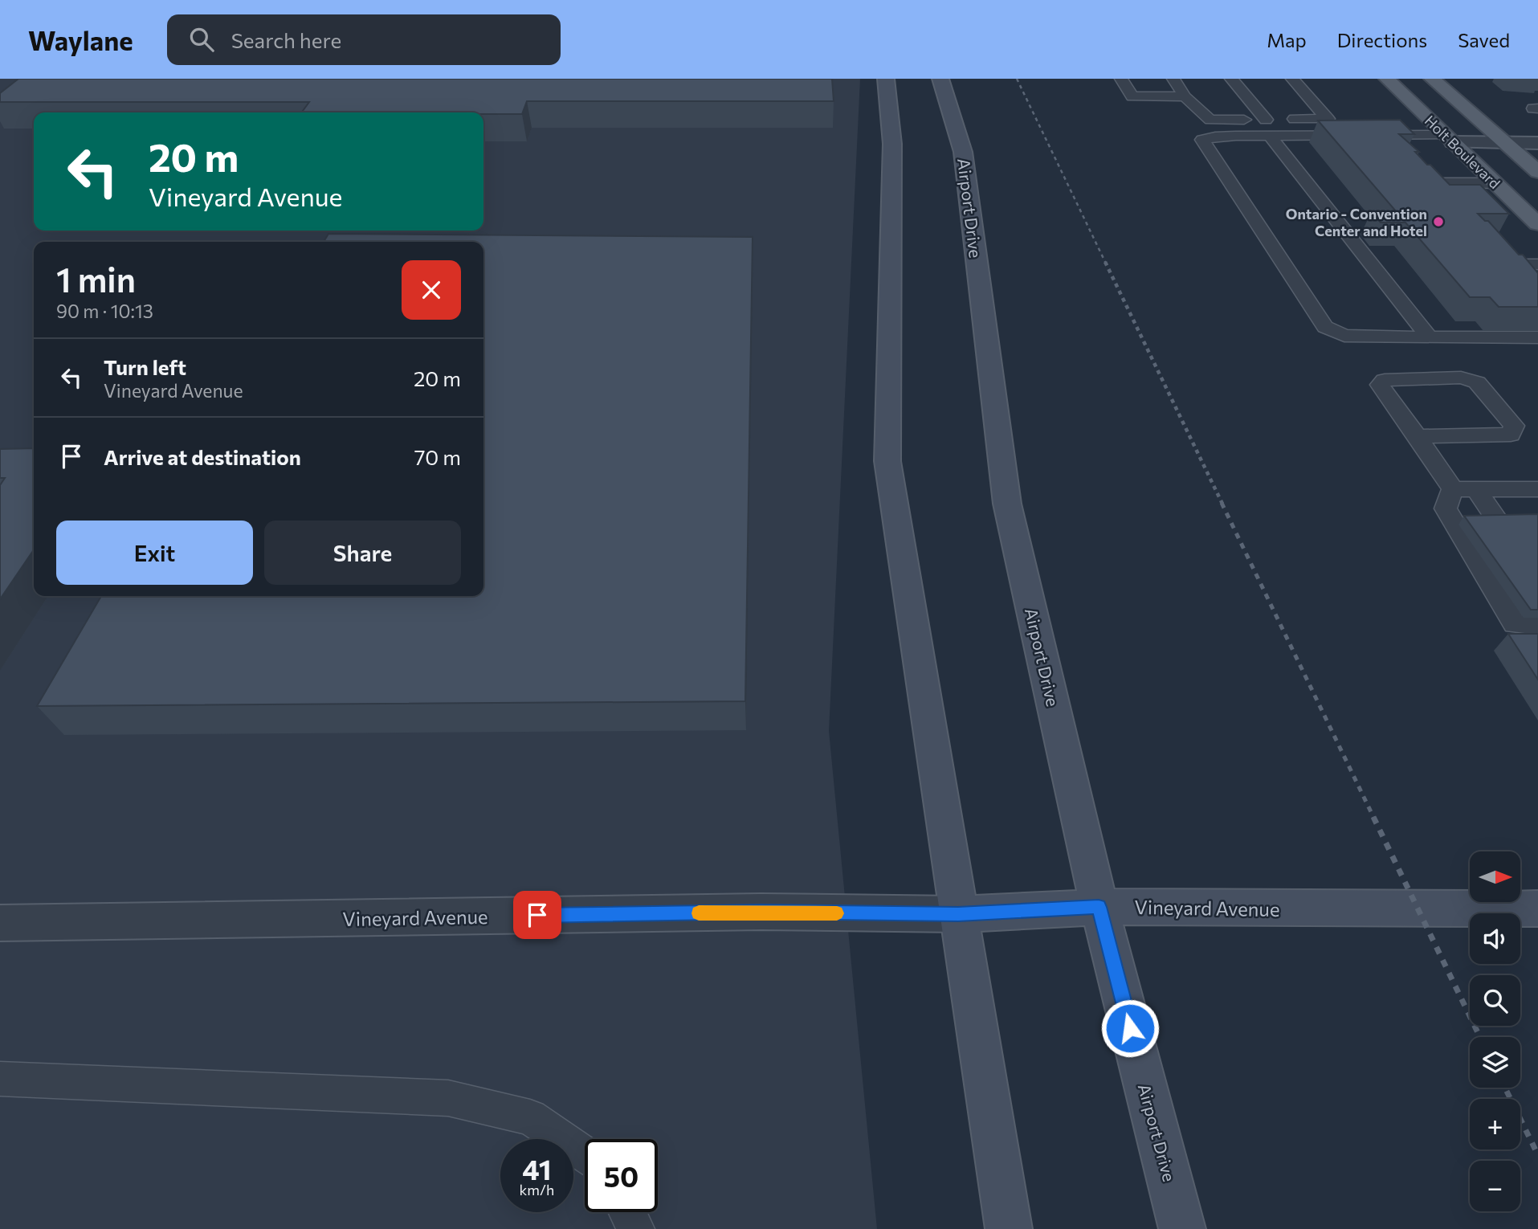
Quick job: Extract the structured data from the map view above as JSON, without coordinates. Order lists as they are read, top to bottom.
{
  "streets": {
    "main road": ["Holt Boulevard", "Airport Drive", "Vineyard Avenue"]
  },
  "crossings": [
    ["Airport Drive", "Vineyard Avenue"]
  ],
  "places": ["Ontario - Convention Center and Hotel"],
  "north": "right",
  "page": {
    "header": "Waylane",
    "search": "Search here",
    "nav": ["Map", "Directions", "Saved"],
    "turn": ["20 m", "Vineyard Avenue"],
    "heading": ["1 min", "90 m · 10:13"],
    "list": [
      {
        "name": "Turn left",
        "note": "Vineyard Avenue",
        "value": "20 m"
      },
      {
        "name": "Arrive at destination",
        "value": "70 m"
      }
    ],
    "buttons": ["Exit", "Share"],
    "map_buttons": ["+", "−"],
    "speed": "41 km/h",
    "limit": "50"
  }
}
